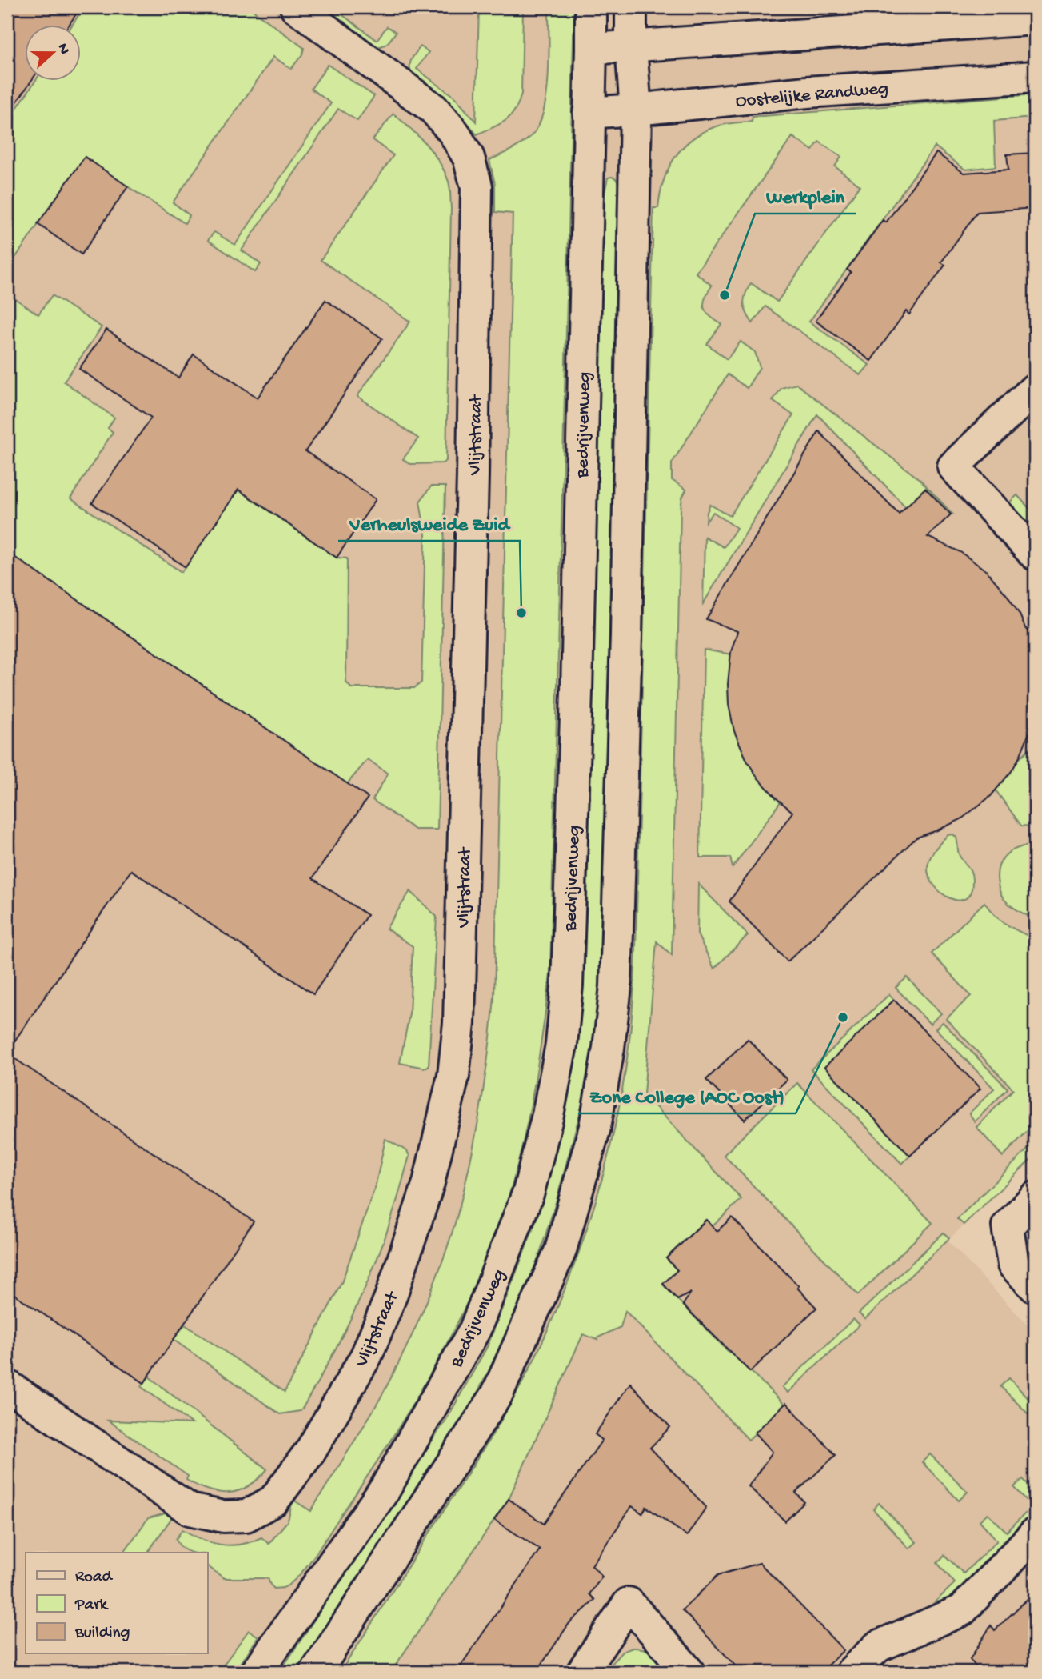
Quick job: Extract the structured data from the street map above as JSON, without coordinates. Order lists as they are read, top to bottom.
{
  "streets": {
    "main road": ["Oostelijke Randweg", "Bedrijvenweg", "Vlijtstraat"]
  },
  "crossings": [
    ["Oostelijke Randweg", "Bedrijvenweg"]
  ],
  "places": ["Werkplein", "Verheulsweide Zuid", "Zone College (AOC Oost)"],
  "legend": ["Road", "Park", "Building"],
  "north": "right"
}
